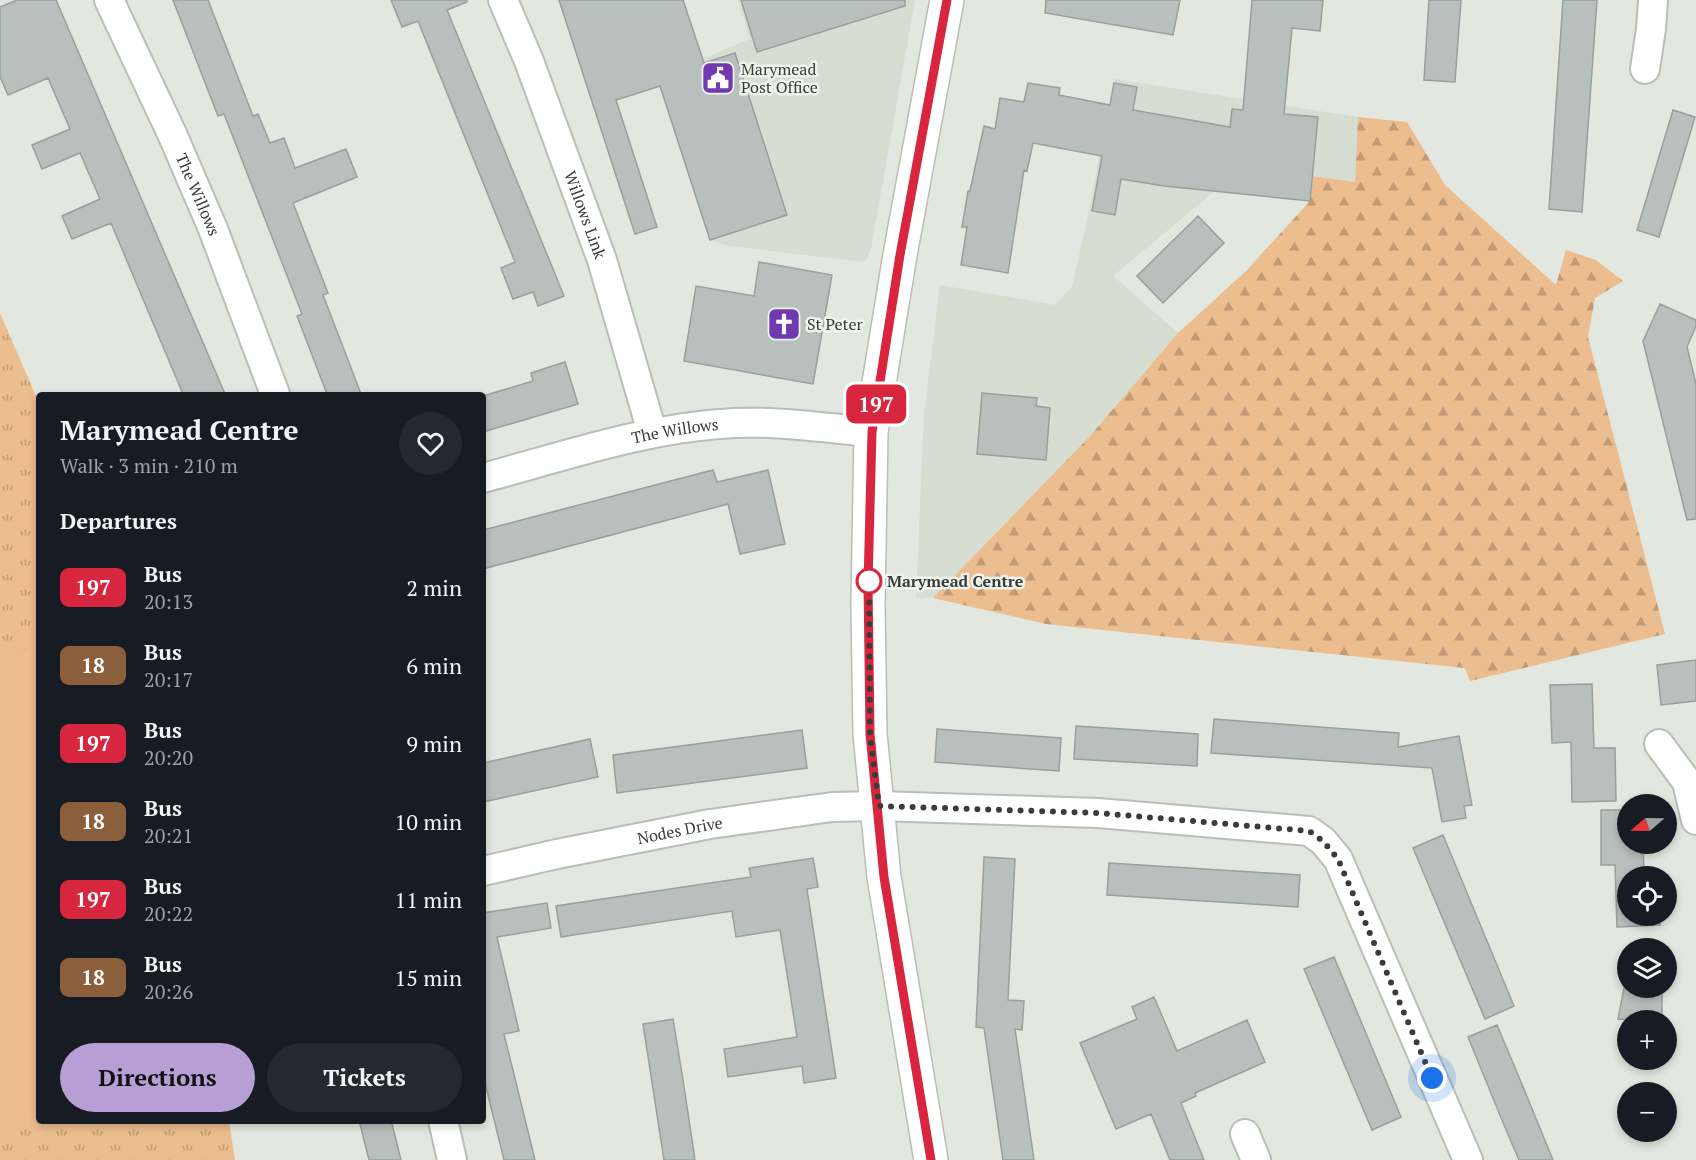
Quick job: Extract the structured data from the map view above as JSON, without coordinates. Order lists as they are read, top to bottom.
{
  "streets": {
    "street": ["The Willows", "Willows Link", "Nodes Drive"]
  },
  "crossings": [
    ["The Willows", "Willows Link"]
  ],
  "places": {
    "public building": ["Marymead Post Office"],
    "church": ["St Peter"],
    "other": ["Marymead Centre"]
  },
  "lines": ["bus line 197"],
  "north": "left",
  "page": {
    "on_map": "197",
    "heading": [
      ["Marymead Centre", "Walk · 3 min · 210 m"],
      "Departures"
    ],
    "list": [
      {
        "mark": "197",
        "name": "Bus",
        "note": "20:13",
        "value": "2 min"
      },
      {
        "mark": "18",
        "name": "Bus",
        "note": "20:17",
        "value": "6 min"
      },
      {
        "mark": "197",
        "name": "Bus",
        "note": "20:20",
        "value": "9 min"
      },
      {
        "mark": "18",
        "name": "Bus",
        "note": "20:21",
        "value": "10 min"
      },
      {
        "mark": "197",
        "name": "Bus",
        "note": "20:22",
        "value": "11 min"
      },
      {
        "mark": "18",
        "name": "Bus",
        "note": "20:26",
        "value": "15 min"
      }
    ],
    "map_buttons": ["+", "−"],
    "buttons": ["Directions", "Tickets"]
  }
}
